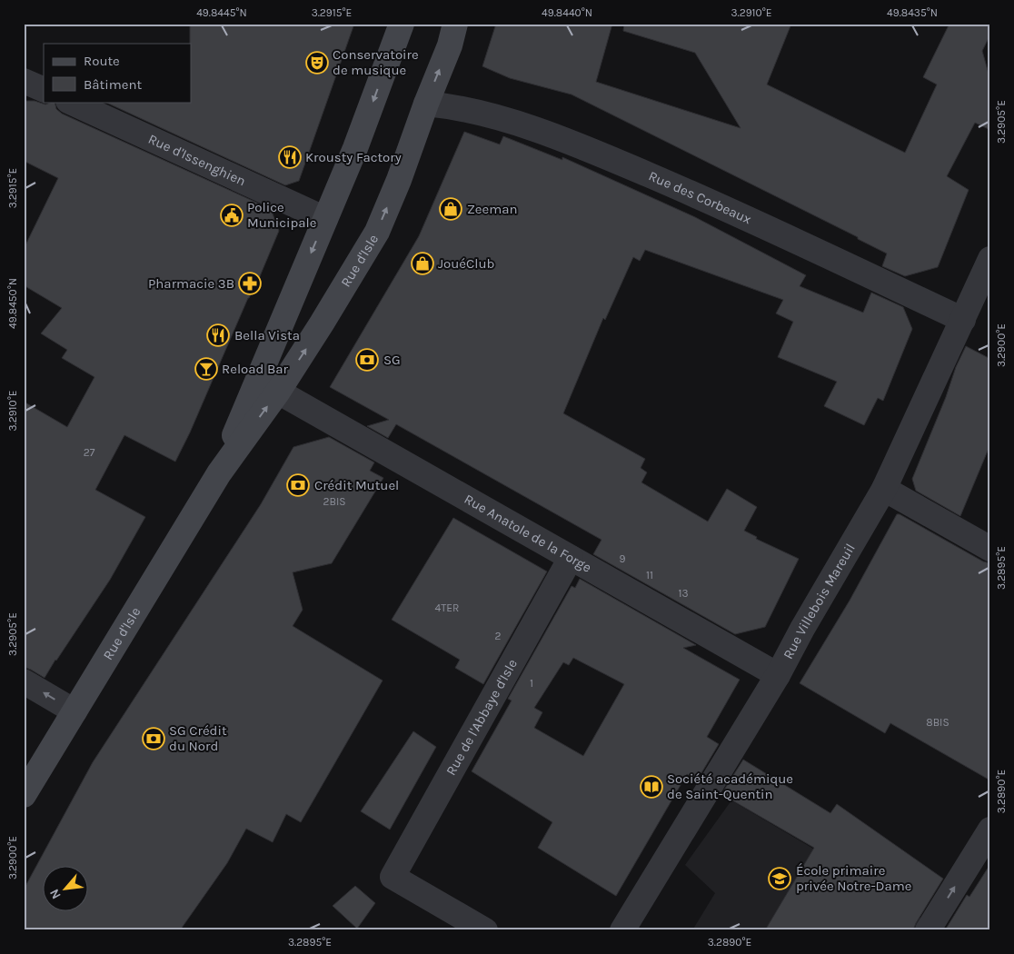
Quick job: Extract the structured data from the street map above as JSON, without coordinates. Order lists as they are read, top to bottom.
{
  "streets": {
    "street": [
      "Rue d'Issenghien",
      "Rue des Corbeaux",
      "Rue d'Isle",
      "Rue Anatole de la Forge",
      "Rue Villebois Mareuil",
      "Rue de l'Abbaye d'Isle"
    ]
  },
  "crossings": [
    ["Rue d'Issenghien", "Rue d'Isle"],
    ["Rue des Corbeaux", "Rue d'Isle"],
    ["Rue des Corbeaux", "Rue Villebois Mareuil"],
    ["Rue d'Isle", "Rue Anatole de la Forge"],
    ["Rue Anatole de la Forge", "Rue Villebois Mareuil"],
    ["Rue Anatole de la Forge", "Rue de l'Abbaye d'Isle"]
  ],
  "places": {
    "theatre": ["Conservatoire de musique"],
    "restaurant": ["Krousty Factory", "Bella Vista"],
    "shop": ["Zeeman", "JouéClub"],
    "public building": ["Police Municipale"],
    "pharmacy": ["Pharmacie 3B"],
    "bank": ["SG", "Crédit Mutuel", "SG Crédit du Nord"],
    "bar": ["Reload Bar"],
    "library": ["Société académique de Saint-Quentin"],
    "school or university": ["École primaire privée Notre-Dame"]
  },
  "house_numbers": [
    "27",
    "2BIS",
    "9",
    "11",
    "13",
    "4TER",
    "2",
    "1",
    "8BIS"
  ],
  "legend": ["Route", "Bâtiment"],
  "north": "bottom left",
  "coordinates": [
    "49.8445°N",
    "3.2915°E",
    "49.8440°N",
    "3.2910°E",
    "49.8435°N",
    "3.2905°E",
    "49.8450°N",
    "3.2900°E",
    "3.2895°E",
    "3.2890°E"
  ]
}
